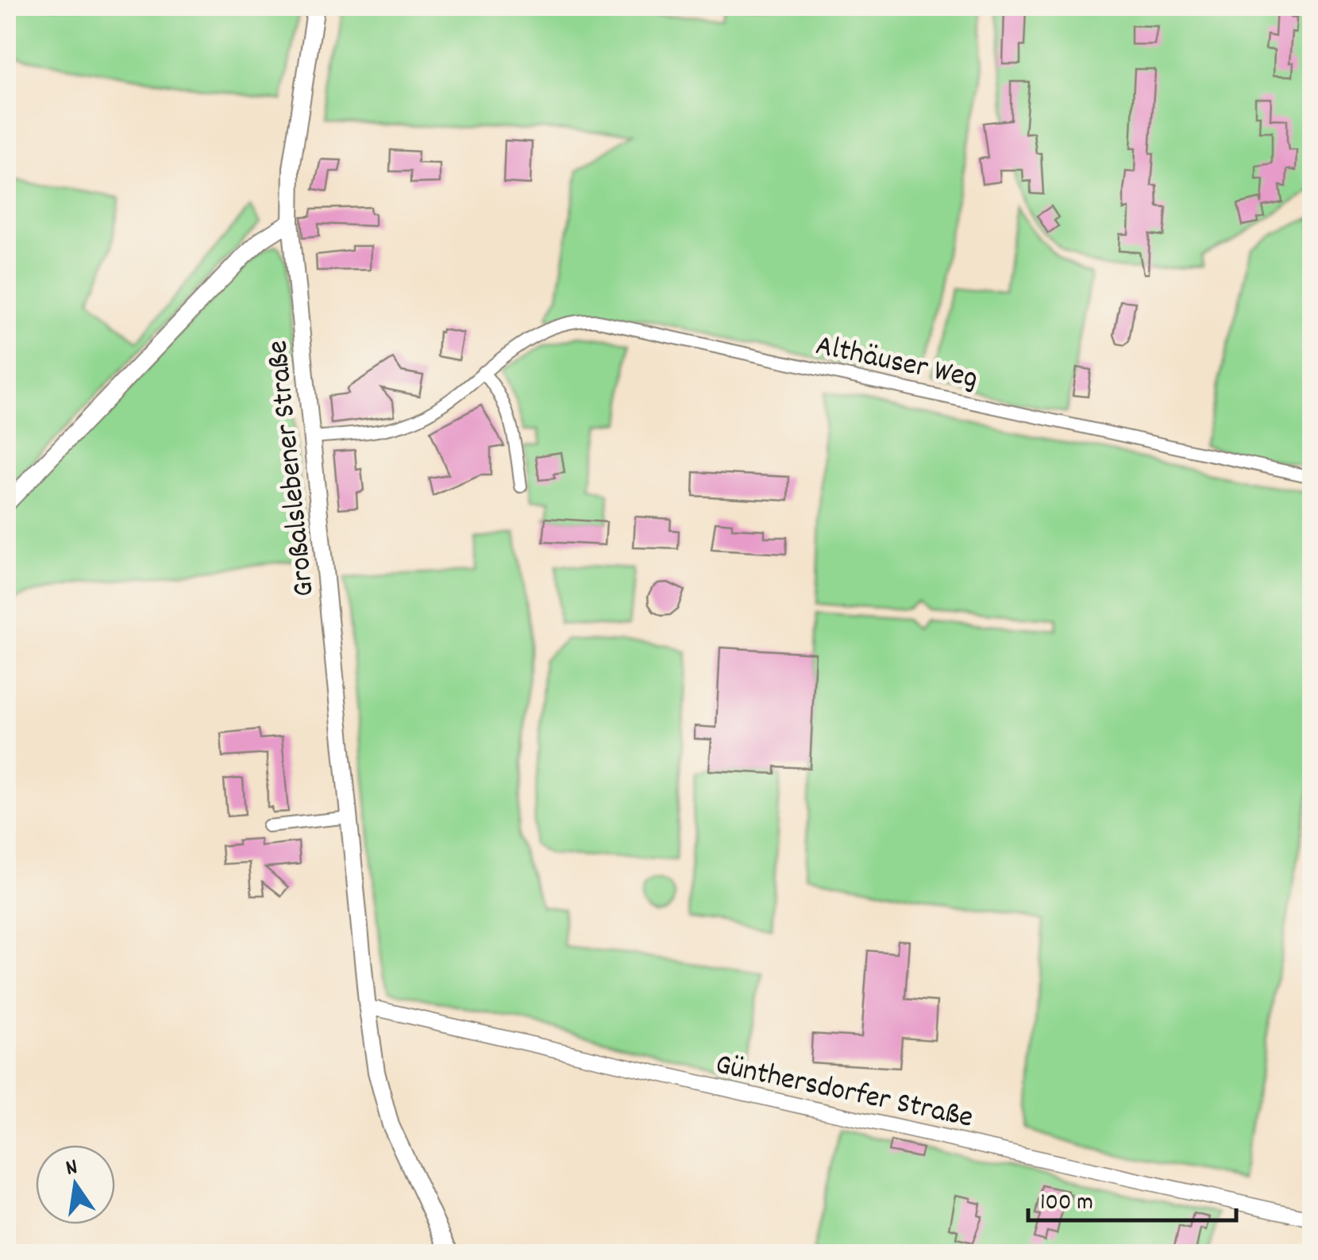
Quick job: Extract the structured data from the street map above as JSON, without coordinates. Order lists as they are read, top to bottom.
{
  "streets": {
    "main road": ["Großalslebener Straße"],
    "street": ["Althäuser Weg", "Günthersdorfer Straße"]
  },
  "crossings": [
    ["Althäuser Weg", "Großalslebener Straße"],
    ["Großalslebener Straße", "Günthersdorfer Straße"]
  ],
  "scale_bar": "100 m",
  "north": "top"
}
